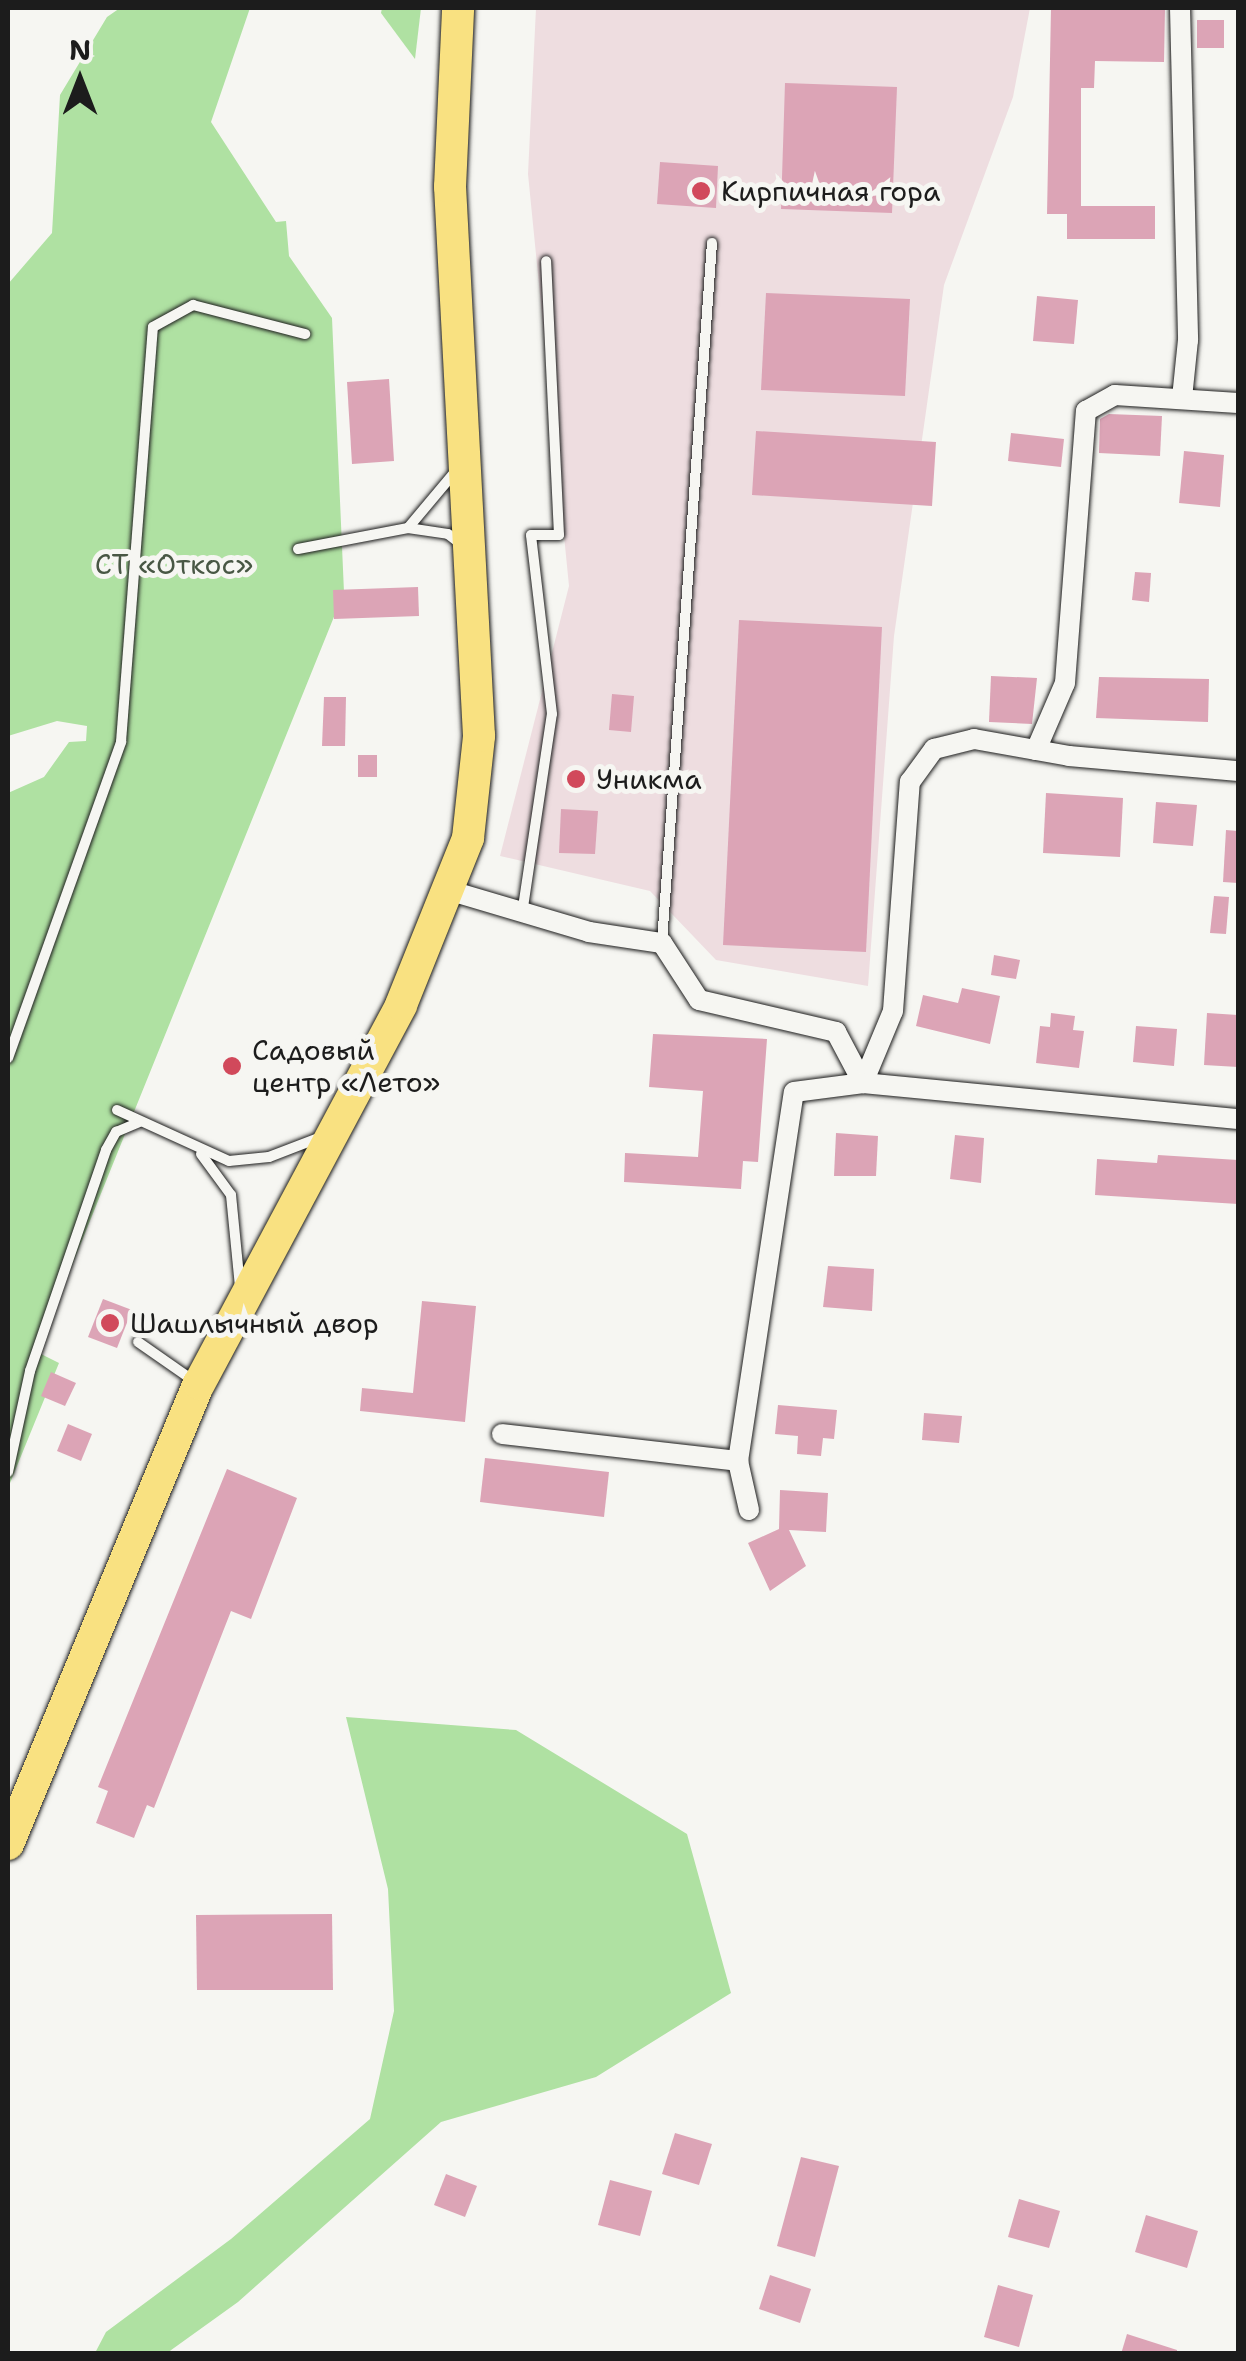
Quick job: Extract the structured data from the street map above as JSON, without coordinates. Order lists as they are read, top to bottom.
{
  "parks": ["СТ «Откос»"],
  "places": [
    "Кирпичная гора",
    "Уникма",
    "Садовый центр «Лето»",
    "Шашлычный двор"
  ],
  "north": "top"
}
